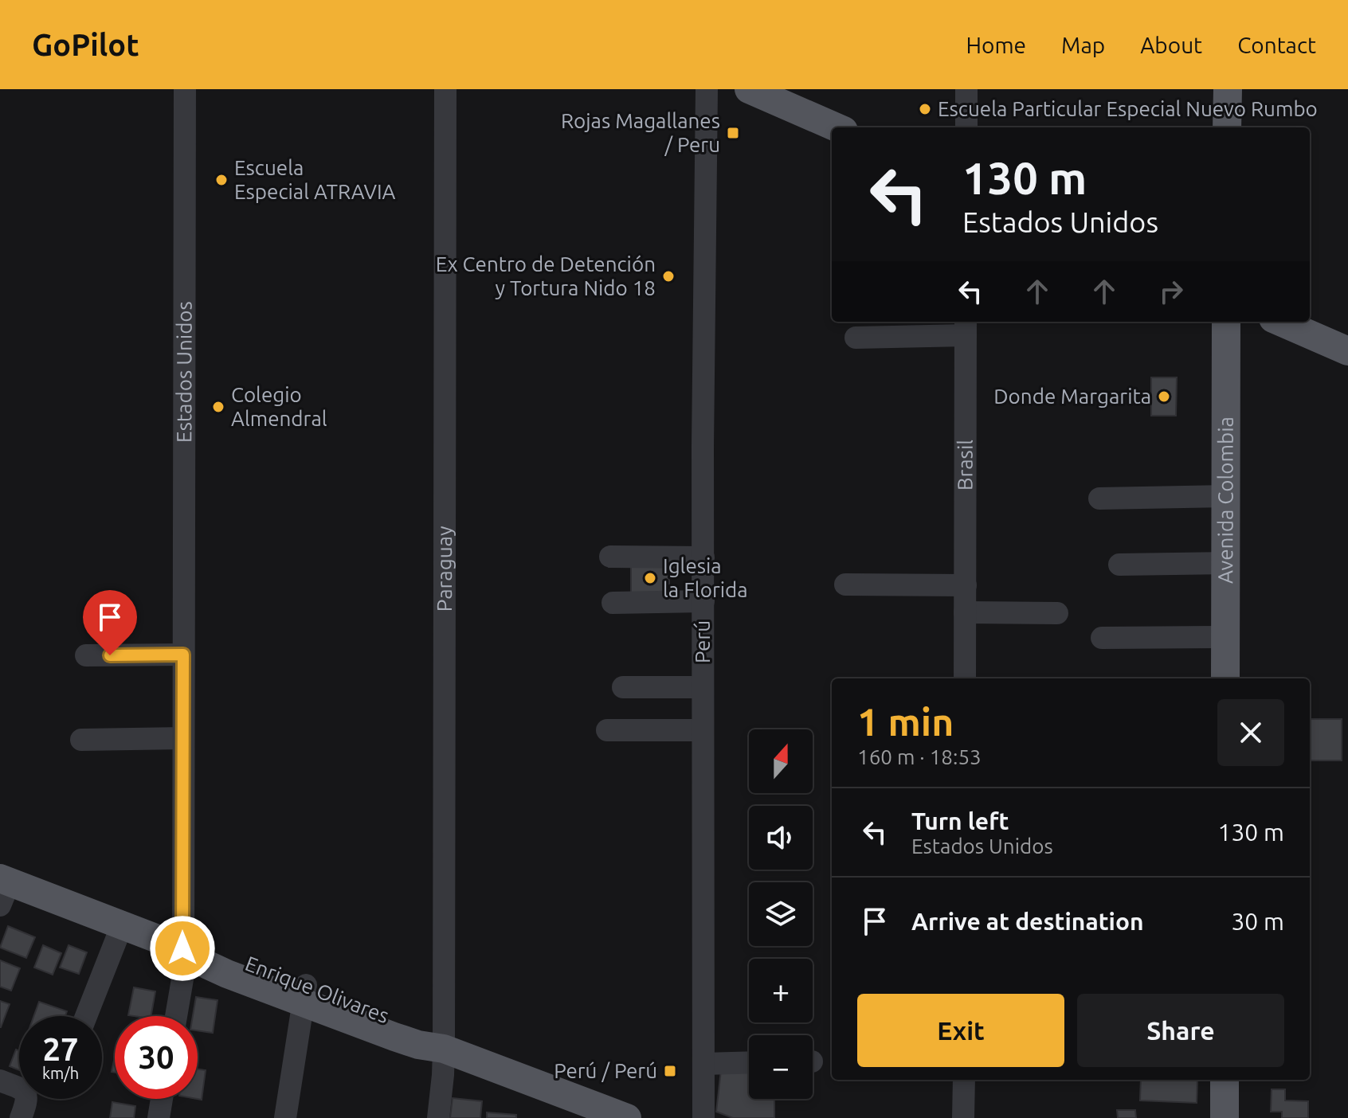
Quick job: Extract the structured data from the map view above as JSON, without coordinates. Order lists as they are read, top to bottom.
{
  "streets": {
    "main road": ["Avenida Colombia", "Enrique Olivares"],
    "street": [
      "Estados Unidos",
      "Brasil",
      "Paraguay",
      "Perú"
    ]
  },
  "crossings": [
    ["Estados Unidos", "Enrique Olivares"],
    ["Paraguay", "Enrique Olivares"]
  ],
  "places": {
    "other": [
      "Escuela Particular Especial Nuevo Rumbo",
      "Escuela Especial ATRAVIA",
      "Ex Centro de Detención y Tortura Nido 18",
      "Donde Margarita",
      "Colegio Almendral",
      "Iglesia la Florida"
    ],
    "transit": ["Rojas Magallanes / Peru", "Perú / Perú"]
  },
  "north": "top",
  "page": {
    "header": "GoPilot",
    "nav": [
      "Home",
      "Map",
      "About",
      "Contact"
    ],
    "turn": ["130 m", "Estados Unidos"],
    "heading": ["1 min", "160 m · 18:53"],
    "map_buttons": ["+", "−"],
    "list": [
      {
        "name": "Turn left",
        "note": "Estados Unidos",
        "value": "130 m"
      },
      {
        "name": "Arrive at destination",
        "value": "30 m"
      }
    ],
    "buttons": ["Exit", "Share"],
    "speed": "27 km/h",
    "limit": "30"
  }
}
